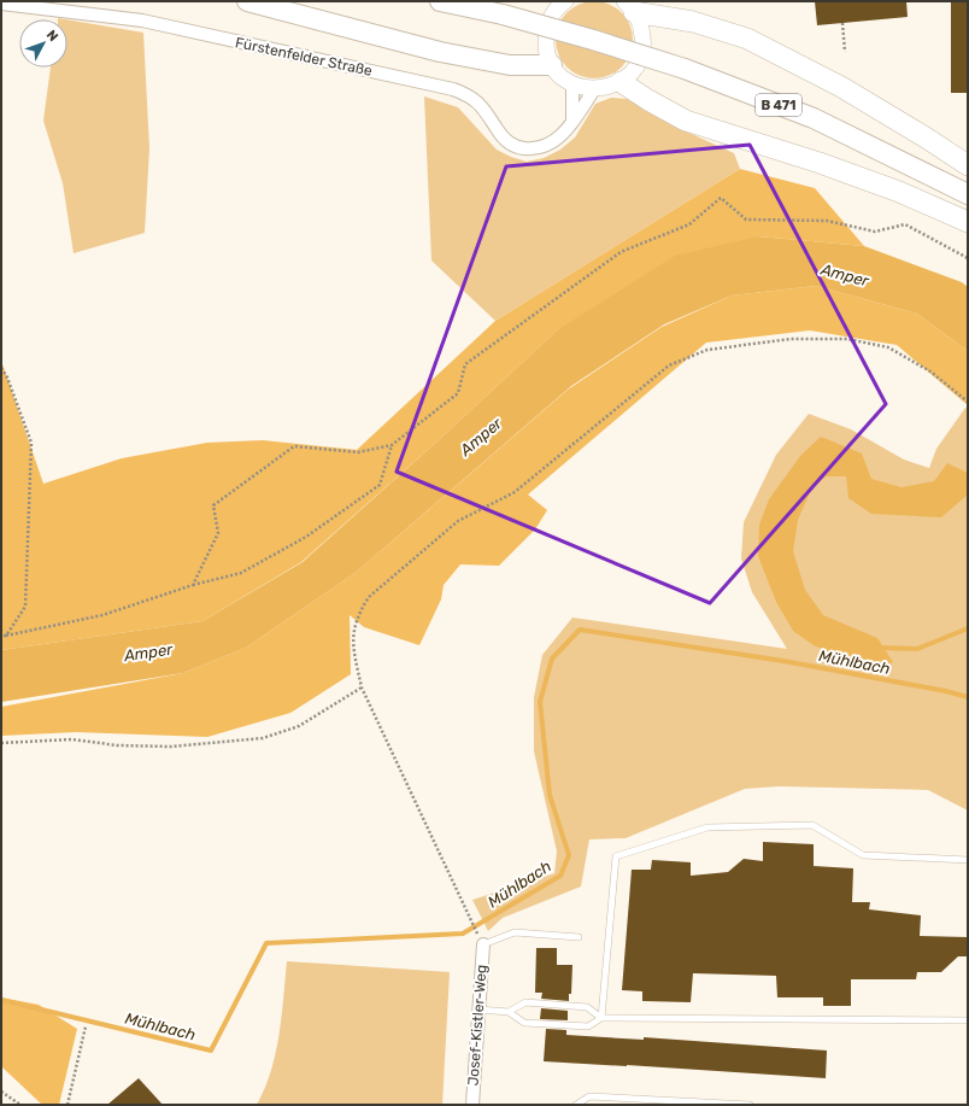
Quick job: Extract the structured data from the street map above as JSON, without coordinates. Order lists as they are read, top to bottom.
{
  "streets": {
    "main road": ["B 471"],
    "street": ["Fürstenfelder Straße", "Josef-Kistler-Weg"]
  },
  "water": ["Amper", "Mühlbach"],
  "north": "top right"
}
